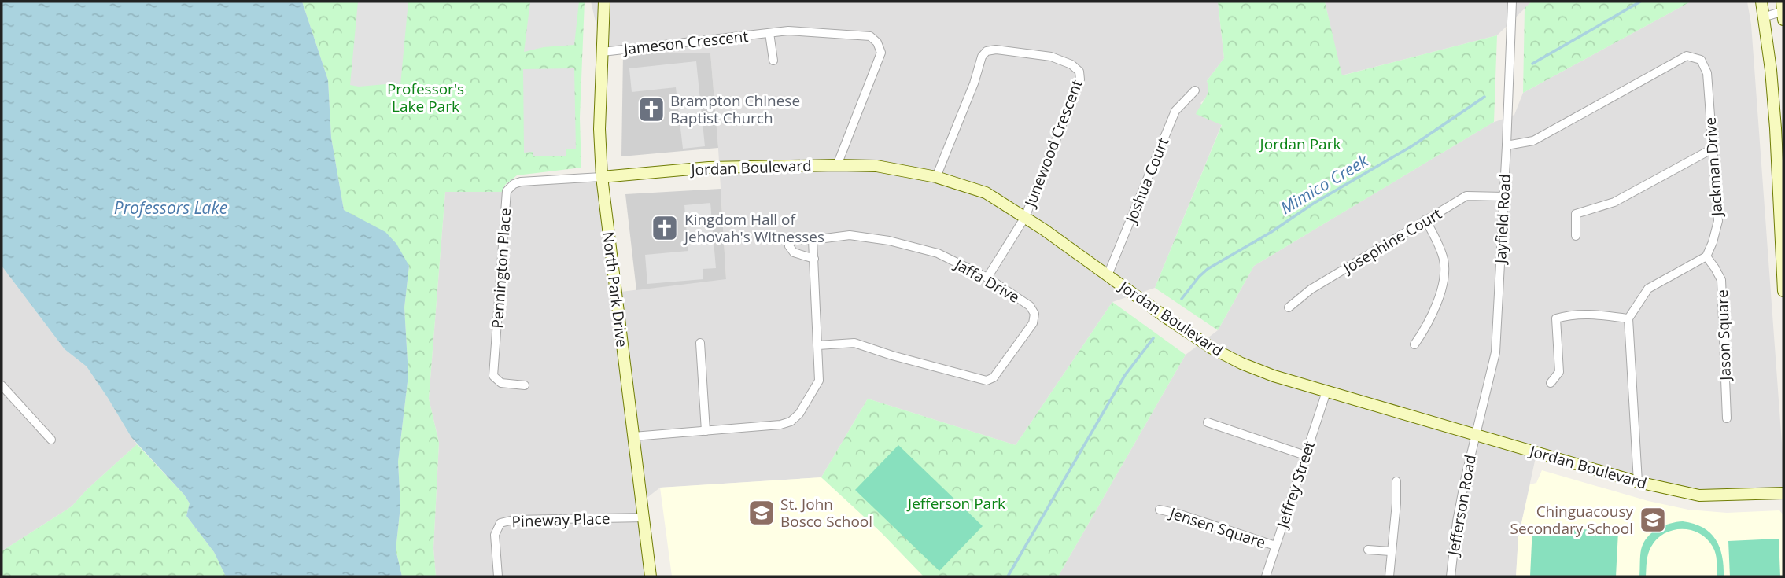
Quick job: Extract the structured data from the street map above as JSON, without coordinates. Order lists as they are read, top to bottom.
{
  "streets": {
    "street": [
      "Jameson Crescent",
      "Junewood Crescent",
      "Jackman Drive",
      "Jordan Boulevard",
      "Joshua Court",
      "Jayfield Road",
      "Josephine Court",
      "Pennington Place",
      "Jaffa Drive",
      "North Park Drive",
      "Jason Square",
      "Jeffrey Street",
      "Jefferson Road",
      "Pineway Place",
      "Jensen Square"
    ]
  },
  "crossings": [
    ["Jameson Crescent", "Jordan Boulevard"],
    ["Jameson Crescent", "North Park Drive"],
    ["Junewood Crescent", "Jordan Boulevard"],
    ["Jackman Drive", "Jayfield Road"],
    ["Jackman Drive", "Jason Square"],
    ["Jordan Boulevard", "Joshua Court"],
    ["Jordan Boulevard", "Jayfield Road"],
    ["Jordan Boulevard", "Pennington Place"],
    ["Jordan Boulevard", "North Park Drive"],
    ["Jordan Boulevard", "Jeffrey Street"],
    ["Jordan Boulevard", "Jefferson Road"],
    ["Jayfield Road", "Josephine Court"],
    ["Jayfield Road", "Jefferson Road"],
    ["Pennington Place", "North Park Drive"],
    ["North Park Drive", "Pineway Place"],
    ["Jeffrey Street", "Jensen Square"]
  ],
  "water": ["Mimico Creek", "Professors Lake"],
  "parks": ["Professor's Lake Park", "Jordan Park", "Jefferson Park"],
  "places": {
    "church": ["Brampton Chinese Baptist Church", "Kingdom Hall of Jehovah's Witnesses"],
    "school or university": ["St. John Bosco School", "Chinguacousy Secondary School"]
  }
}
